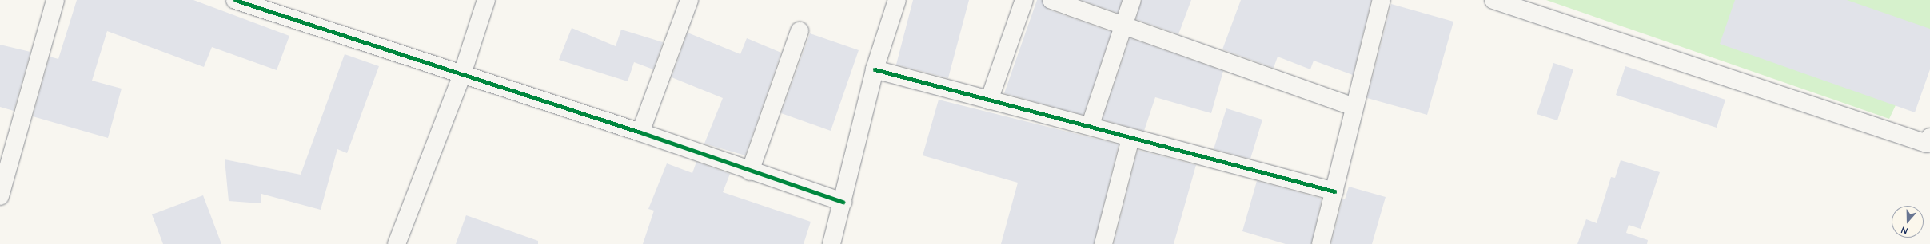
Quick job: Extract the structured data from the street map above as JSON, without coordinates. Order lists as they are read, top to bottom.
{
  "north": "bottom"
}
